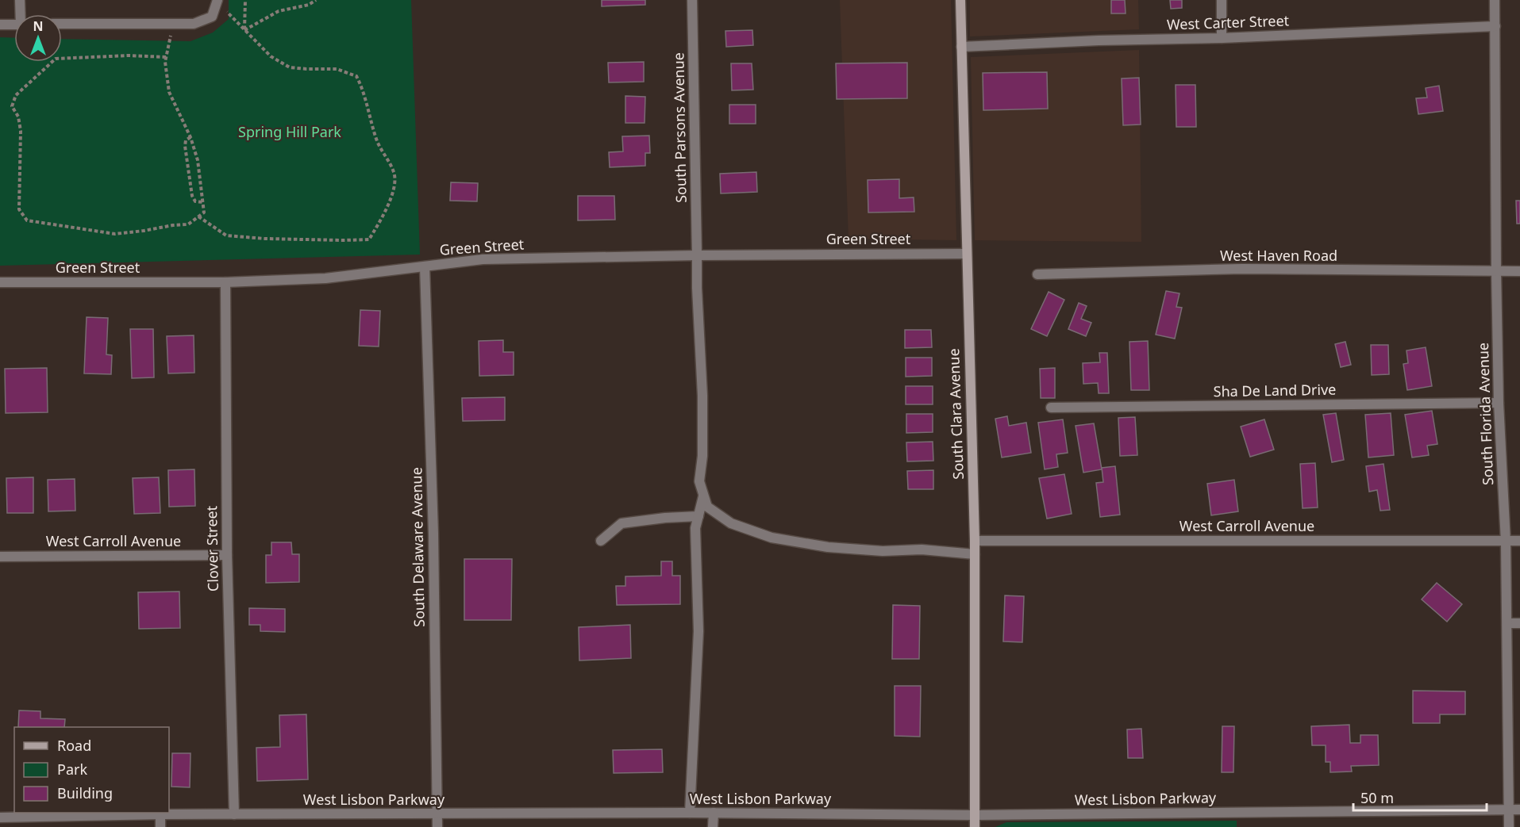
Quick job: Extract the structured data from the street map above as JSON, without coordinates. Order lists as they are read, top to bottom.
{
  "streets": {
    "street": [
      "West Carter Street",
      "South Parsons Avenue",
      "Green Street",
      "West Haven Road",
      "Sha De Land Drive",
      "South Clara Avenue",
      "South Florida Avenue",
      "West Carroll Avenue",
      "South Delaware Avenue",
      "Clover Street",
      "West Lisbon Parkway"
    ]
  },
  "crossings": [
    ["West Carter Street", "South Clara Avenue"],
    ["West Carter Street", "South Florida Avenue"],
    ["South Parsons Avenue", "Green Street"],
    ["Green Street", "South Clara Avenue"],
    ["Green Street", "South Delaware Avenue"],
    ["Green Street", "Clover Street"],
    ["West Haven Road", "South Florida Avenue"],
    ["Sha De Land Drive", "South Florida Avenue"],
    ["South Clara Avenue", "West Carroll Avenue"],
    ["South Clara Avenue", "West Lisbon Parkway"],
    ["South Florida Avenue", "West Carroll Avenue"],
    ["South Florida Avenue", "West Lisbon Parkway"],
    ["West Carroll Avenue", "Clover Street"],
    ["South Delaware Avenue", "West Lisbon Parkway"],
    ["Clover Street", "West Lisbon Parkway"]
  ],
  "parks": ["Spring Hill Park"],
  "legend": ["Road", "Park", "Building"],
  "scale_bar": "50 m",
  "north": "top"
}
